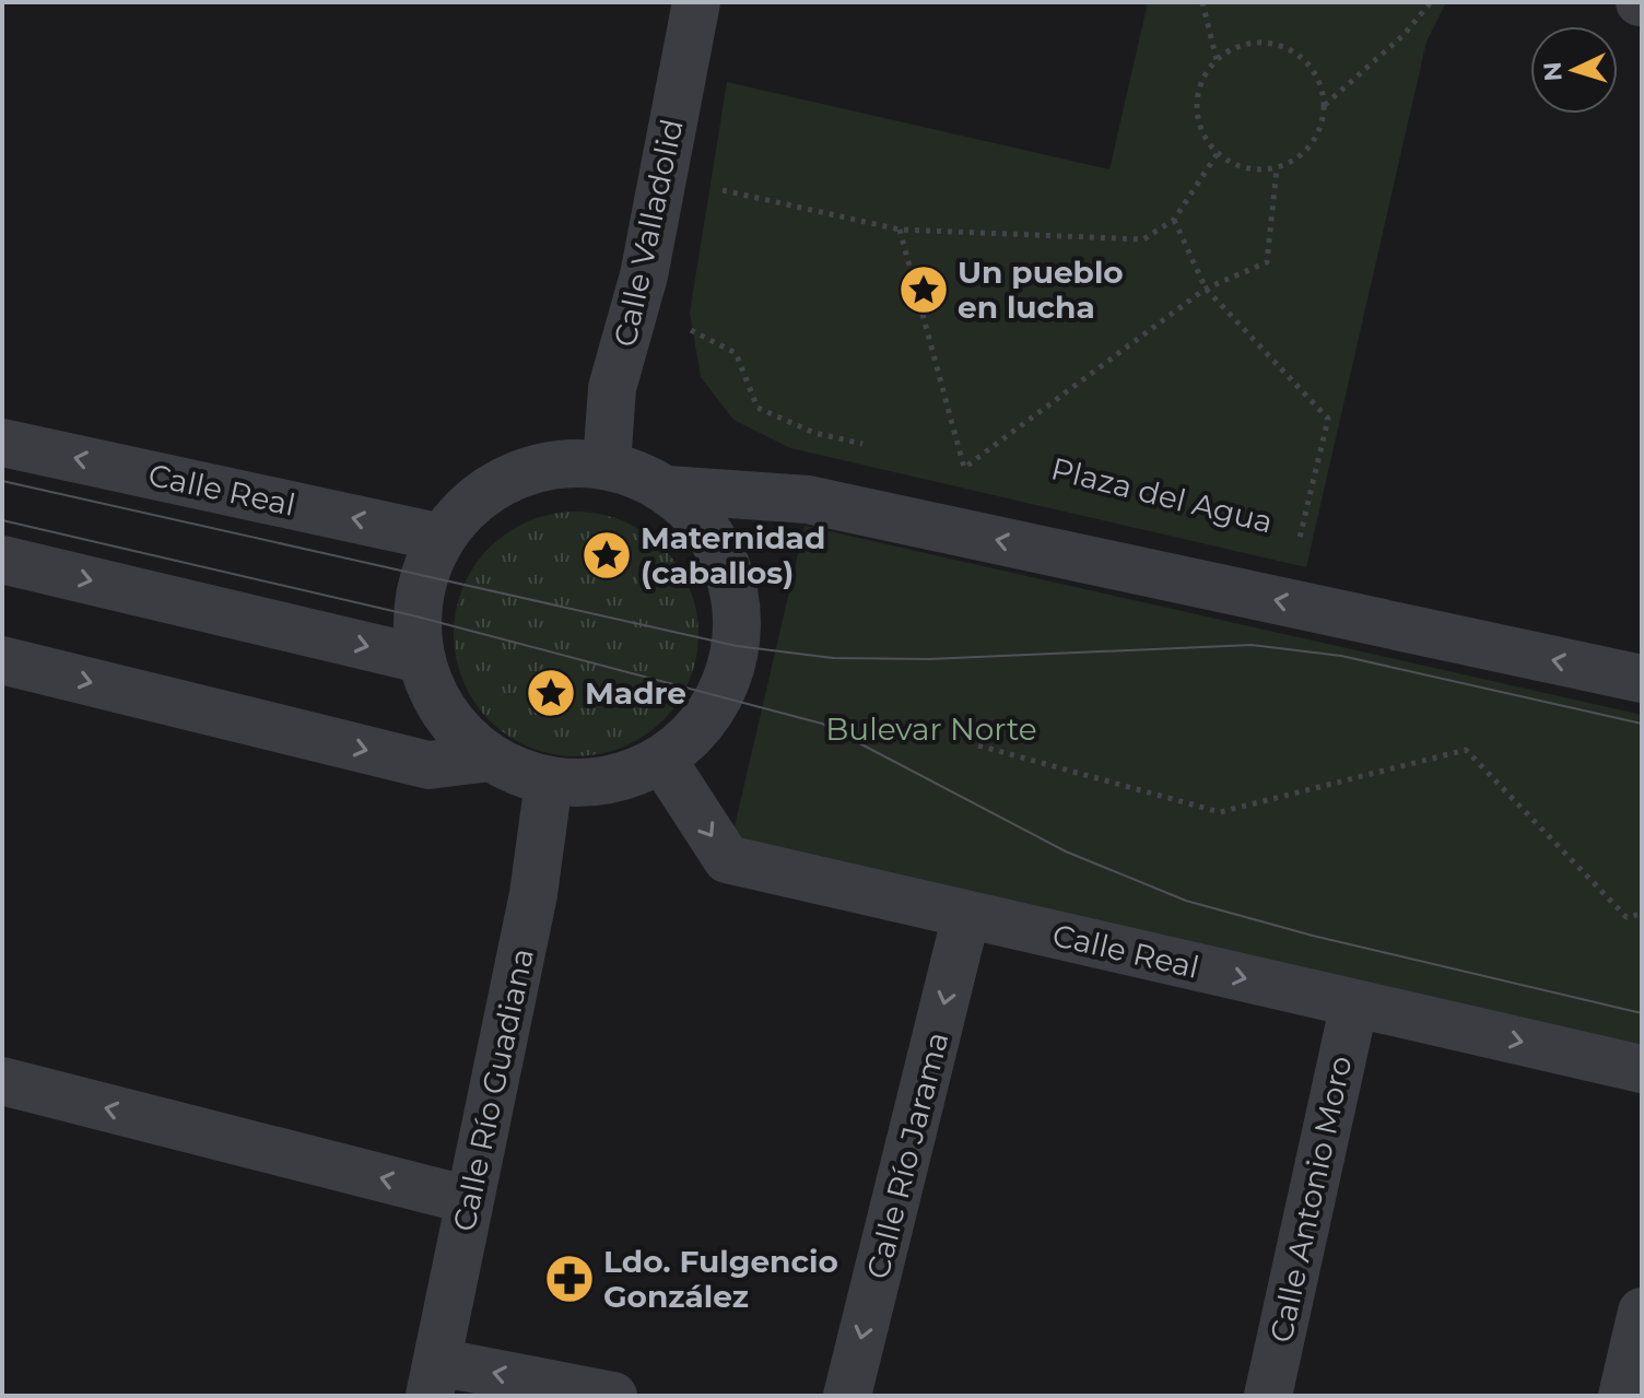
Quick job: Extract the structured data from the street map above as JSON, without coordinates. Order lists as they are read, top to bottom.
{
  "streets": {
    "street": [
      "Calle Valladolid",
      "Calle Real",
      "Calle Río Guadiana",
      "Calle Río Jarama",
      "Calle Antonio Moro"
    ],
    "path": ["Plaza del Agua"]
  },
  "crossings": [
    ["Calle Real", "Calle Río Jarama"],
    ["Calle Real", "Calle Antonio Moro"]
  ],
  "one_way": ["Calle Río Jarama"],
  "parks": ["Bulevar Norte"],
  "places": {
    "place": ["Un pueblo en lucha", "Maternidad (caballos)", "Madre"],
    "pharmacy": ["Ldo. Fulgencio González"]
  },
  "north": "left"
}
